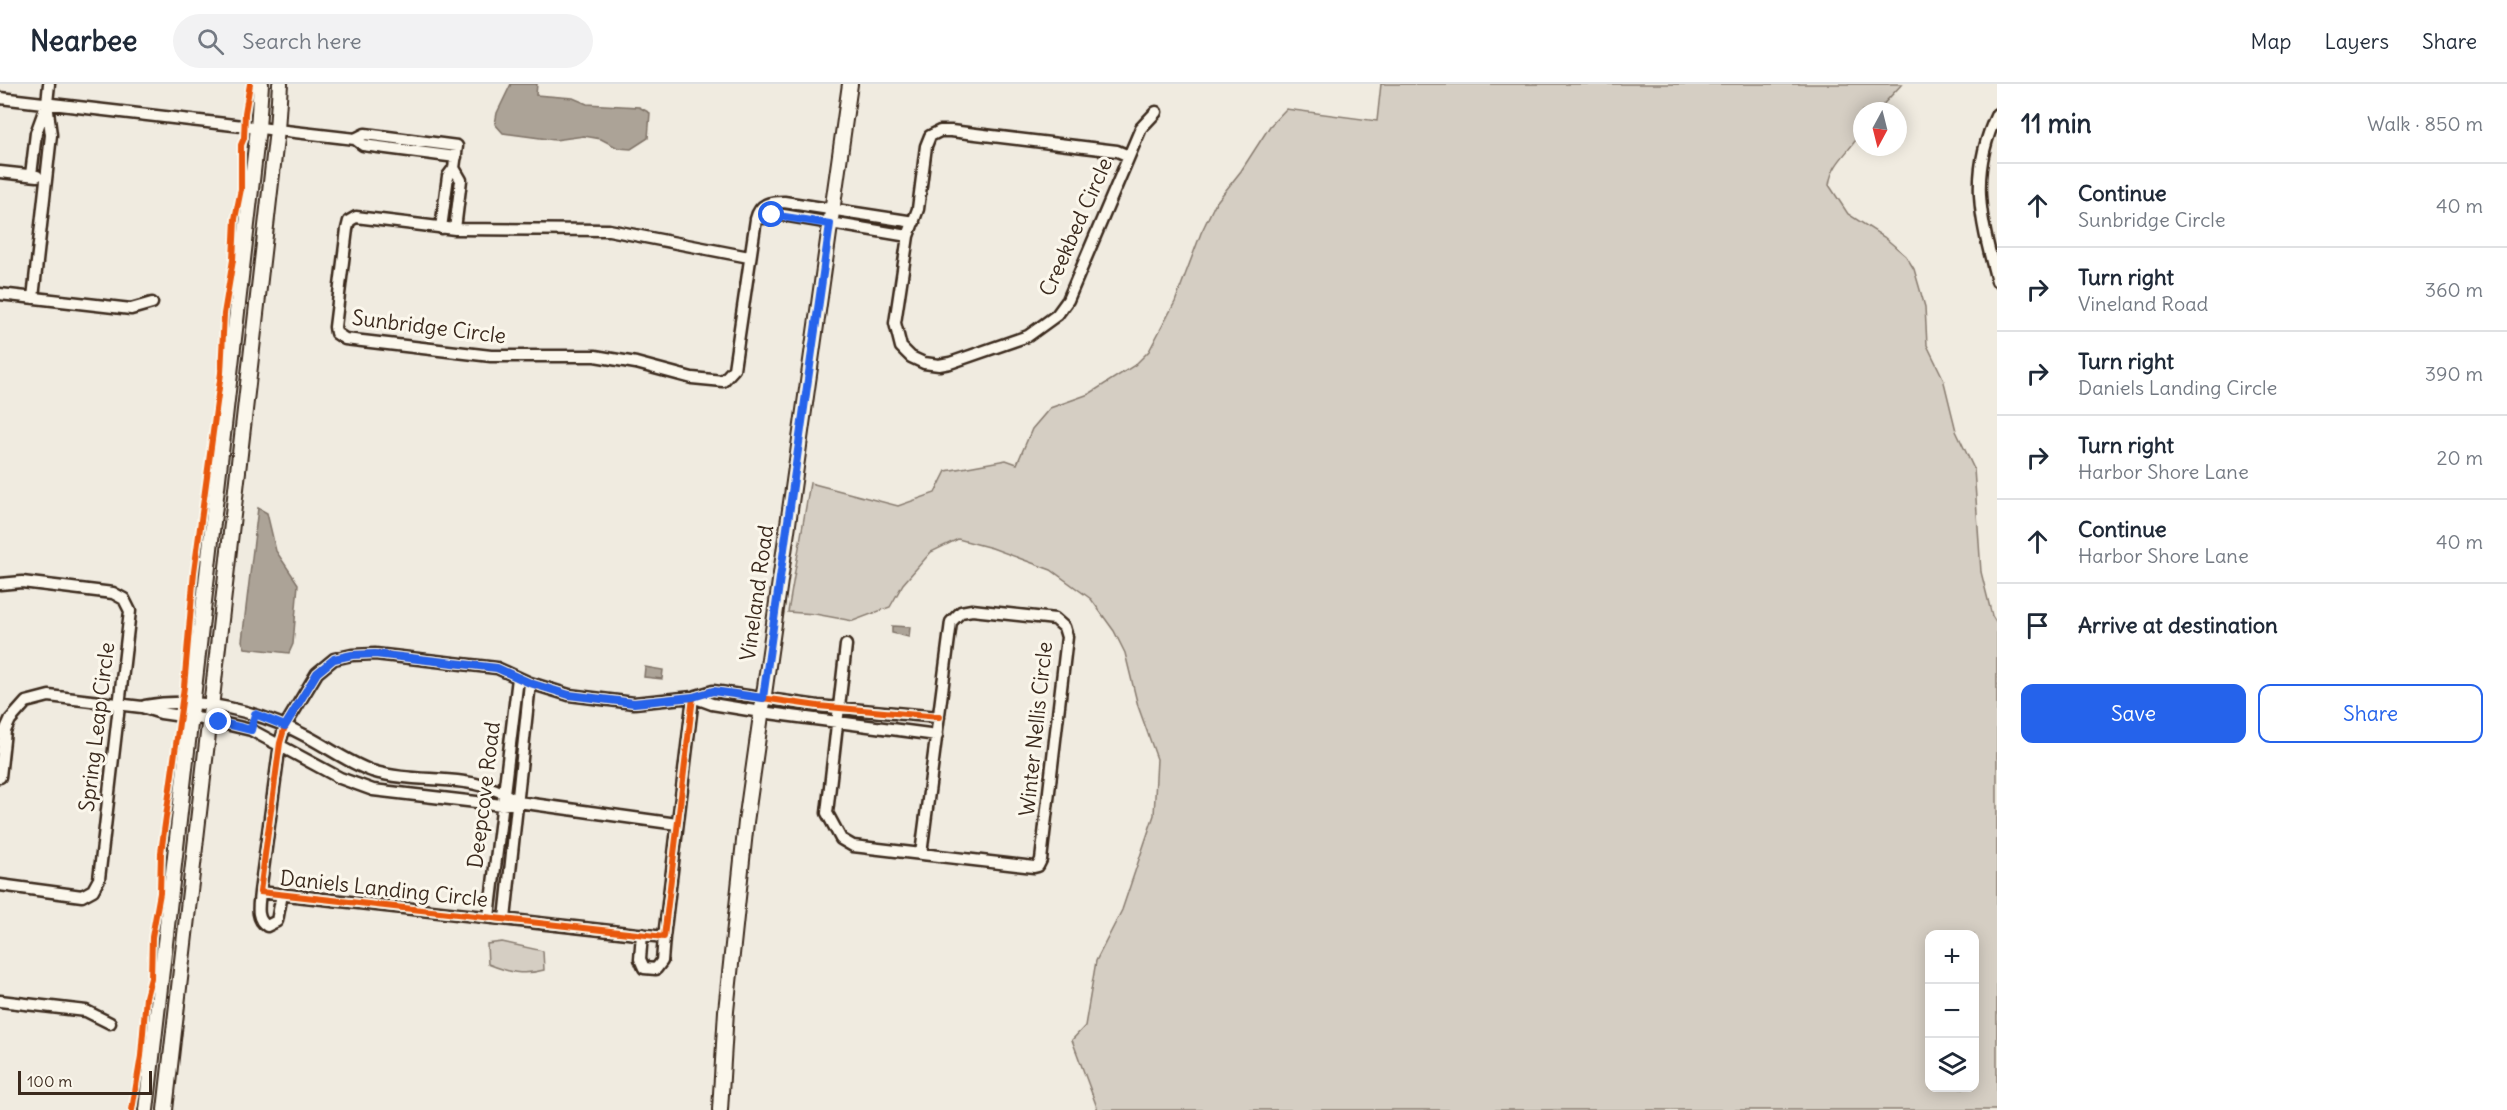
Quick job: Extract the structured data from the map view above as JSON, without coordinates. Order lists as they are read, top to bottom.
{
  "streets": {
    "main road": ["Vineland Road"],
    "street": [
      "Creekbed Circle",
      "Sunbridge Circle",
      "Spring Leap Circle",
      "Winter Nellis Circle",
      "Deepcove Road",
      "Daniels Landing Circle"
    ]
  },
  "crossings": [
    ["Vineland Road", "Daniels Landing Circle"],
    ["Deepcove Road", "Daniels Landing Circle"]
  ],
  "scale_bar": "100 m",
  "north": "bottom",
  "page": {
    "header": "Nearbee",
    "search": "Search here",
    "nav": ["Map", "Layers", "Share"],
    "heading": ["11 min", "Walk · 850 m"],
    "list": [
      ["Continue", "Sunbridge Circle", "40 m"],
      ["Turn right", "Vineland Road", "360 m"],
      ["Turn right", "Daniels Landing Circle", "390 m"],
      ["Turn right", "Harbor Shore Lane", "20 m"],
      ["Continue", "Harbor Shore Lane", "40 m"],
      "Arrive at destination"
    ],
    "buttons": ["Save", "Share"],
    "map_buttons": ["+", "−"],
    "scale": "100 m"
  }
}
